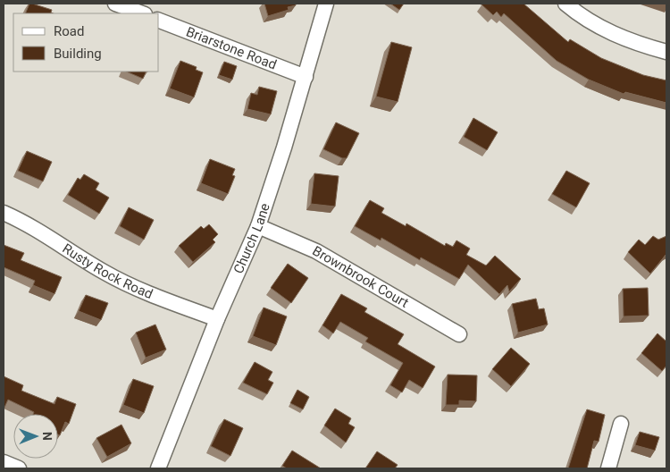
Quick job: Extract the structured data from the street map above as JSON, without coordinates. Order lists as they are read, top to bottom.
{
  "streets": {
    "street": [
      "Briarstone Road",
      "Church Lane",
      "Rusty Rock Road",
      "Brownbrook Court"
    ]
  },
  "crossings": [
    ["Briarstone Road", "Church Lane"],
    ["Church Lane", "Rusty Rock Road"],
    ["Church Lane", "Brownbrook Court"]
  ],
  "legend": ["Road", "Building"],
  "north": "right"
}
